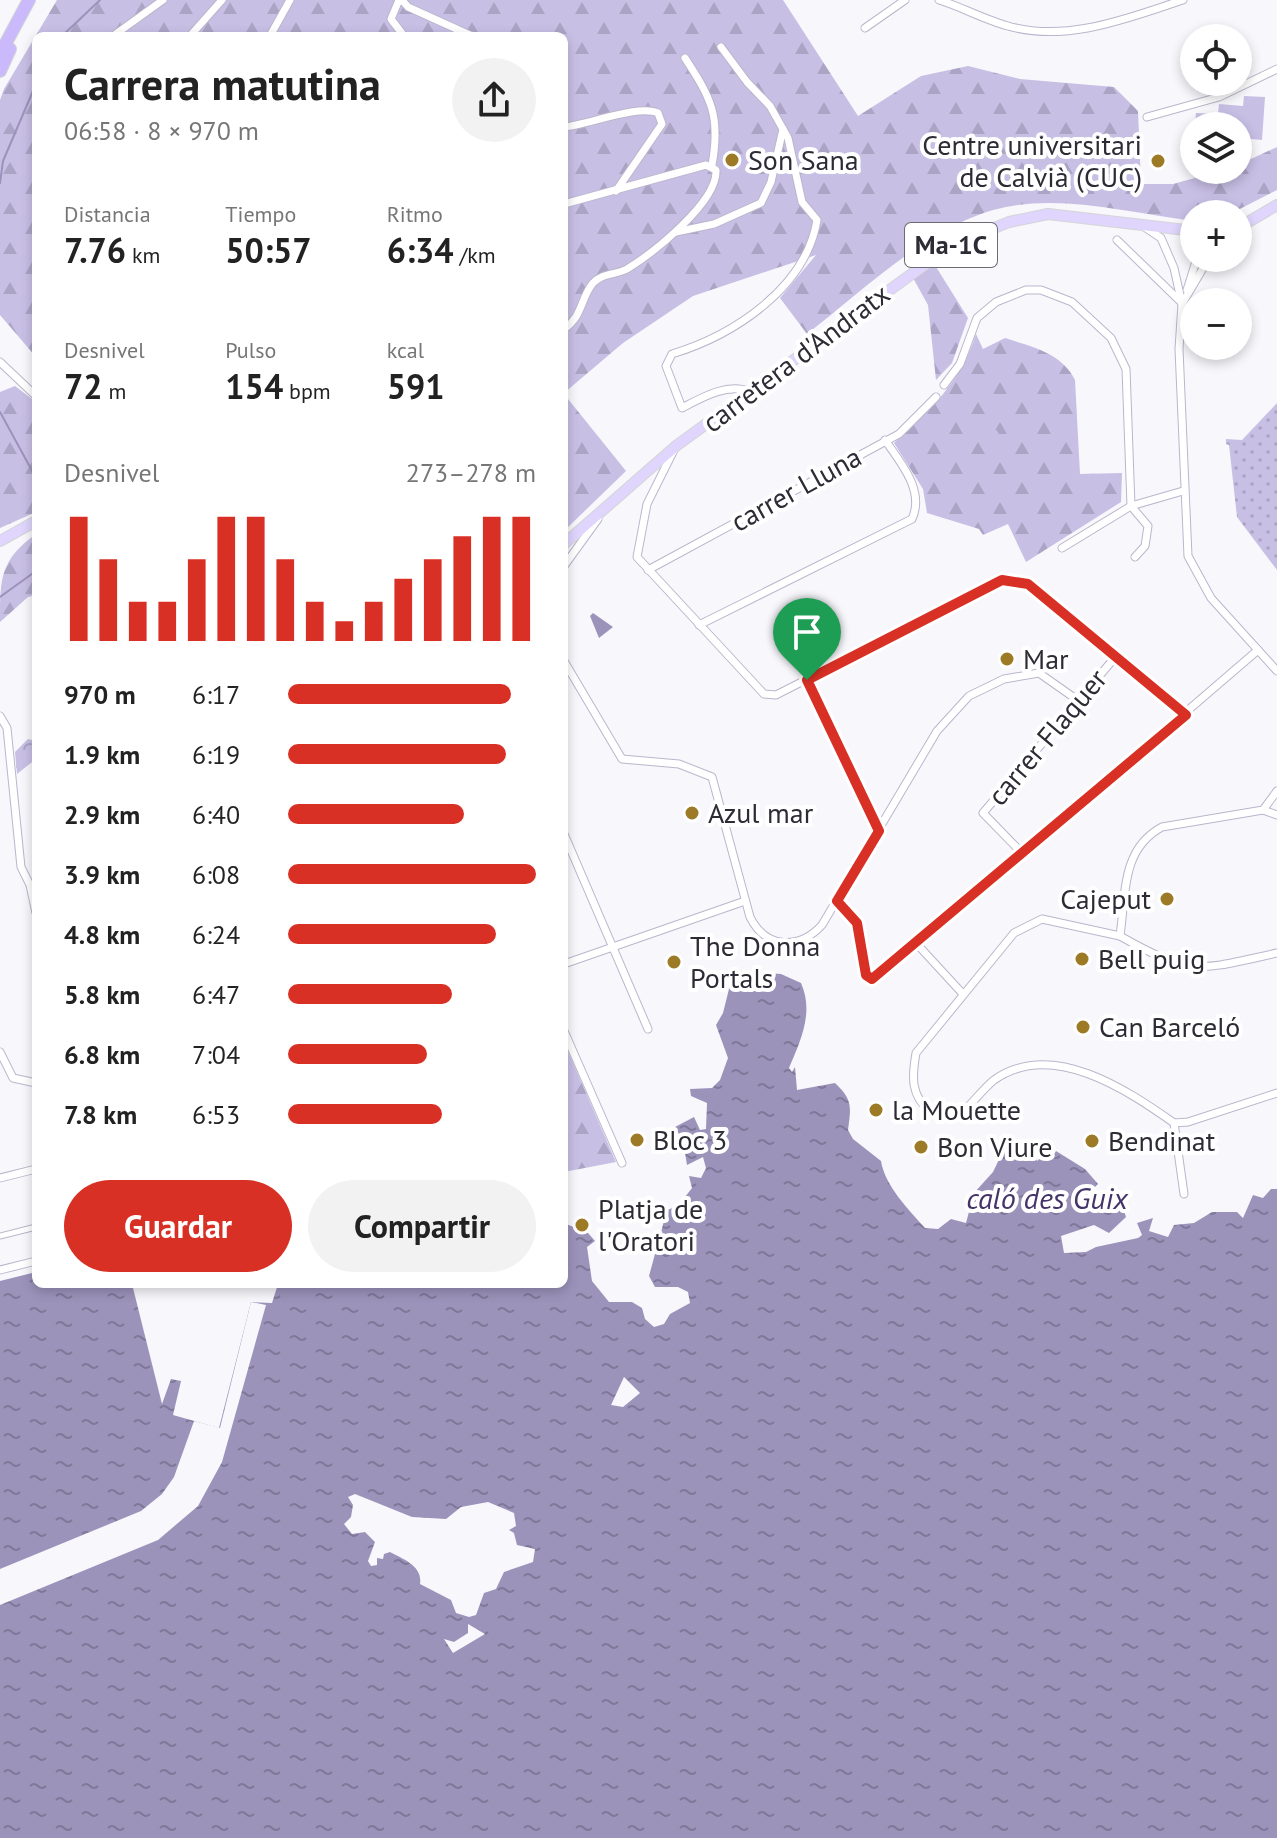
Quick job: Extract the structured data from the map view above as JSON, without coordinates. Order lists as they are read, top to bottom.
{
  "streets": {
    "main road": ["Ma-1C", "carretera d'Andratx"],
    "street": ["carrer Lluna", "carrer Flaquer"]
  },
  "water": ["caló des Guix"],
  "places": [
    "Son Sana",
    "Centre universitari de Calvià (CUC)",
    "Mar",
    "Azul mar",
    "Cajeput",
    "Bell puig",
    "The Donna Portals",
    "Can Barceló",
    "la Mouette",
    "Bloc 3",
    "Bendinat",
    "Bon Viure",
    "Platja de l'Oratori"
  ],
  "page": {
    "map_buttons": ["+", "−"],
    "heading": ["Carrera matutina", "06:58 · 8 × 970 m"],
    "stats": [
      ["Distancia", "7.76 km"],
      ["Tiempo", "50:57"],
      ["Ritmo", "6:34 /km"],
      ["Desnivel", "72 m"],
      ["Pulso", "154 bpm"],
      ["kcal", "591"]
    ],
    "chart": ["Desnivel", "273–278 m"],
    "list": [
      {
        "name": "970 m",
        "note": "6:17"
      },
      {
        "name": "1.9 km",
        "note": "6:19"
      },
      {
        "name": "2.9 km",
        "note": "6:40"
      },
      {
        "name": "3.9 km",
        "note": "6:08"
      },
      {
        "name": "4.8 km",
        "note": "6:24"
      },
      {
        "name": "5.8 km",
        "note": "6:47"
      },
      {
        "name": "6.8 km",
        "note": "7:04"
      },
      {
        "name": "7.8 km",
        "note": "6:53"
      }
    ],
    "buttons": ["Guardar", "Compartir"]
  }
}
